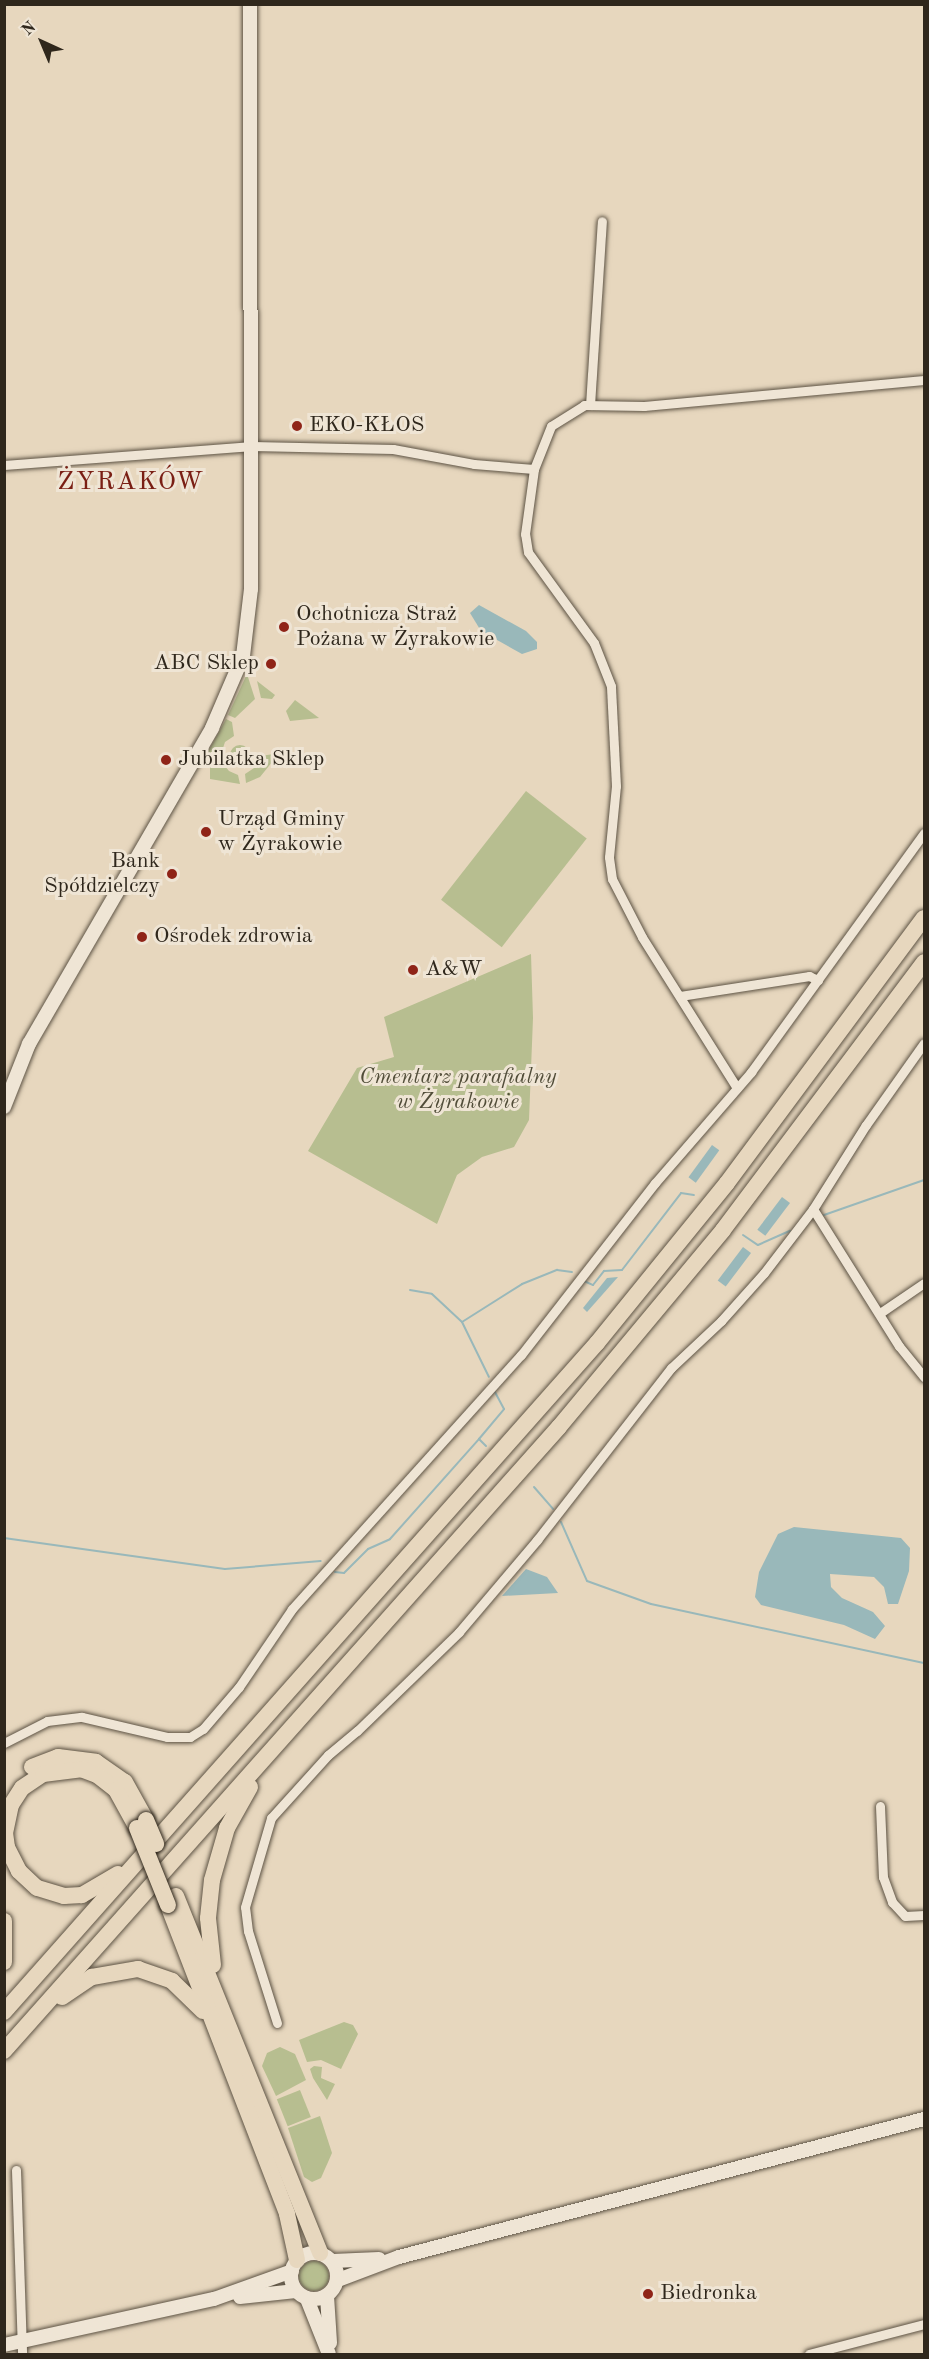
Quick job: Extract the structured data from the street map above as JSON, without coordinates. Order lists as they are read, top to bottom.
{
  "districts": ["ŻYRAKÓW"],
  "parks": ["Cmentarz parafialny w Żyrakowie"],
  "places": [
    "EKO-KŁOS",
    "Ochotnicza Straż Pożana w Żyrakowie",
    "ABC Sklep",
    "Jubilatka Sklep",
    "Urząd Gminy w Żyrakowie",
    "Bank Spółdzielczy",
    "Ośrodek zdrowia",
    "A&W",
    "Biedronka"
  ],
  "north": "top left"
}
